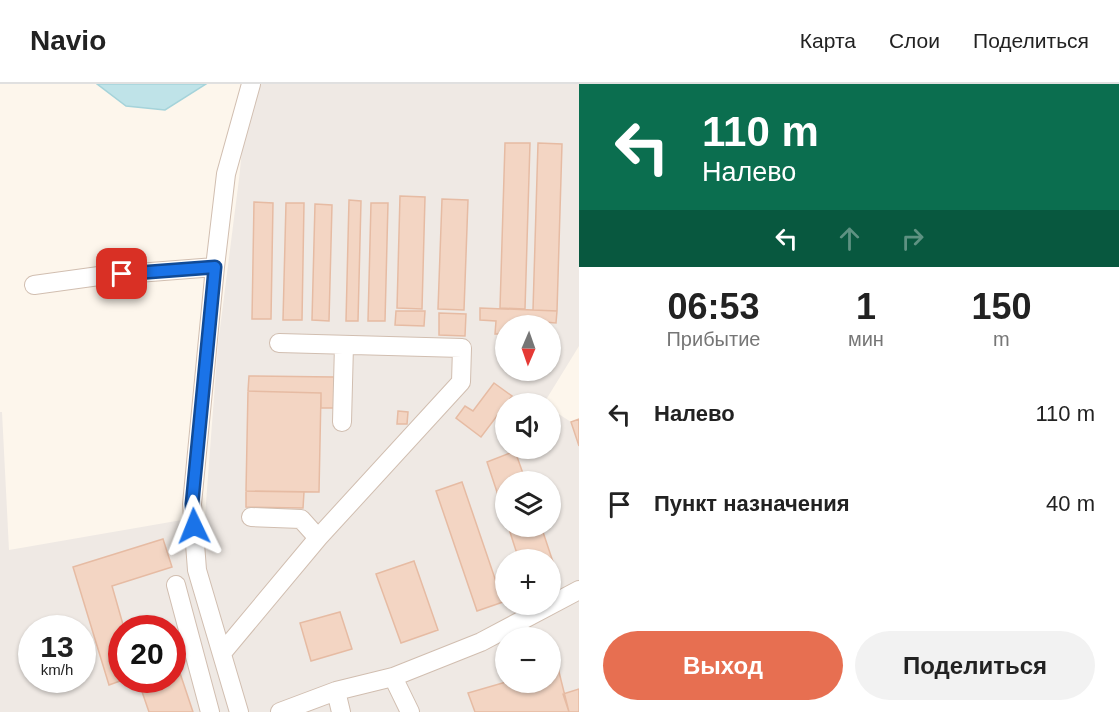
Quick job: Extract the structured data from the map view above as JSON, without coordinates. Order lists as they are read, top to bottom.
{
  "north": "bottom",
  "page": {
    "header": "Navio",
    "nav": ["Карта", "Слои", "Поделиться"],
    "turn": ["110 m", "Налево"],
    "eta": [
      "06:53",
      "Прибытие",
      "1",
      "мин",
      "150",
      "m"
    ],
    "map_buttons": ["+", "−"],
    "list": [
      {
        "name": "Налево",
        "value": "110 m"
      },
      {
        "name": "Пункт назначения",
        "value": "40 m"
      }
    ],
    "speed": "13 km/h",
    "limit": "20",
    "buttons": ["Выход", "Поделиться"]
  }
}
